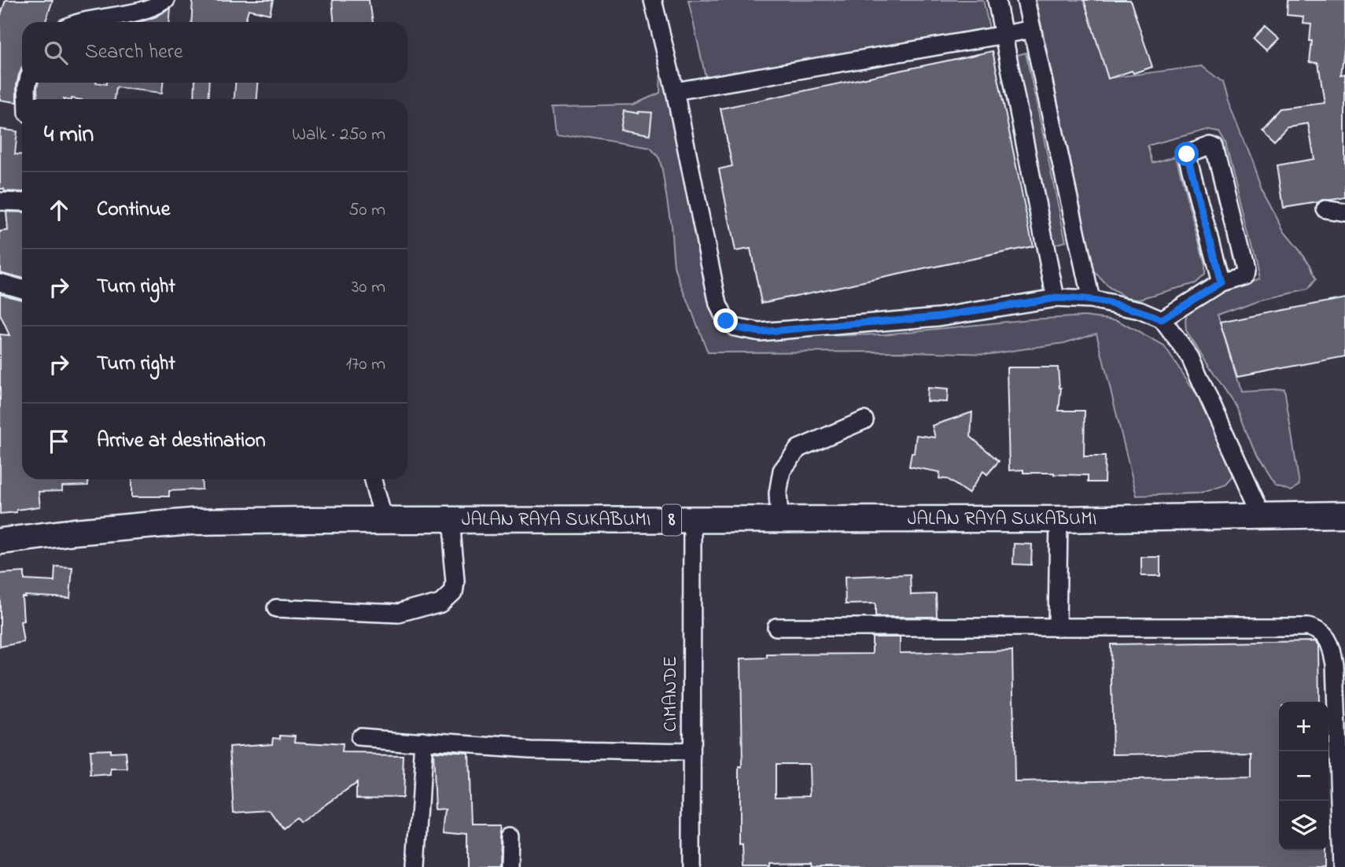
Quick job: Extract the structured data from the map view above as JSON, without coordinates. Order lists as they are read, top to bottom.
{
  "streets": {
    "highway": ["JALAN RAYA SUKABUMI", "8"],
    "street": ["CIMANDE"]
  },
  "crossings": [
    ["JALAN RAYA SUKABUMI", "CIMANDE"]
  ],
  "page": {
    "search": "Search here",
    "heading": ["4 min", "Walk · 250 m"],
    "list": [
      ["Continue", "50 m"],
      ["Turn right", "30 m"],
      ["Turn right", "170 m"],
      "Arrive at destination"
    ],
    "map_buttons": ["+", "−"]
  }
}
